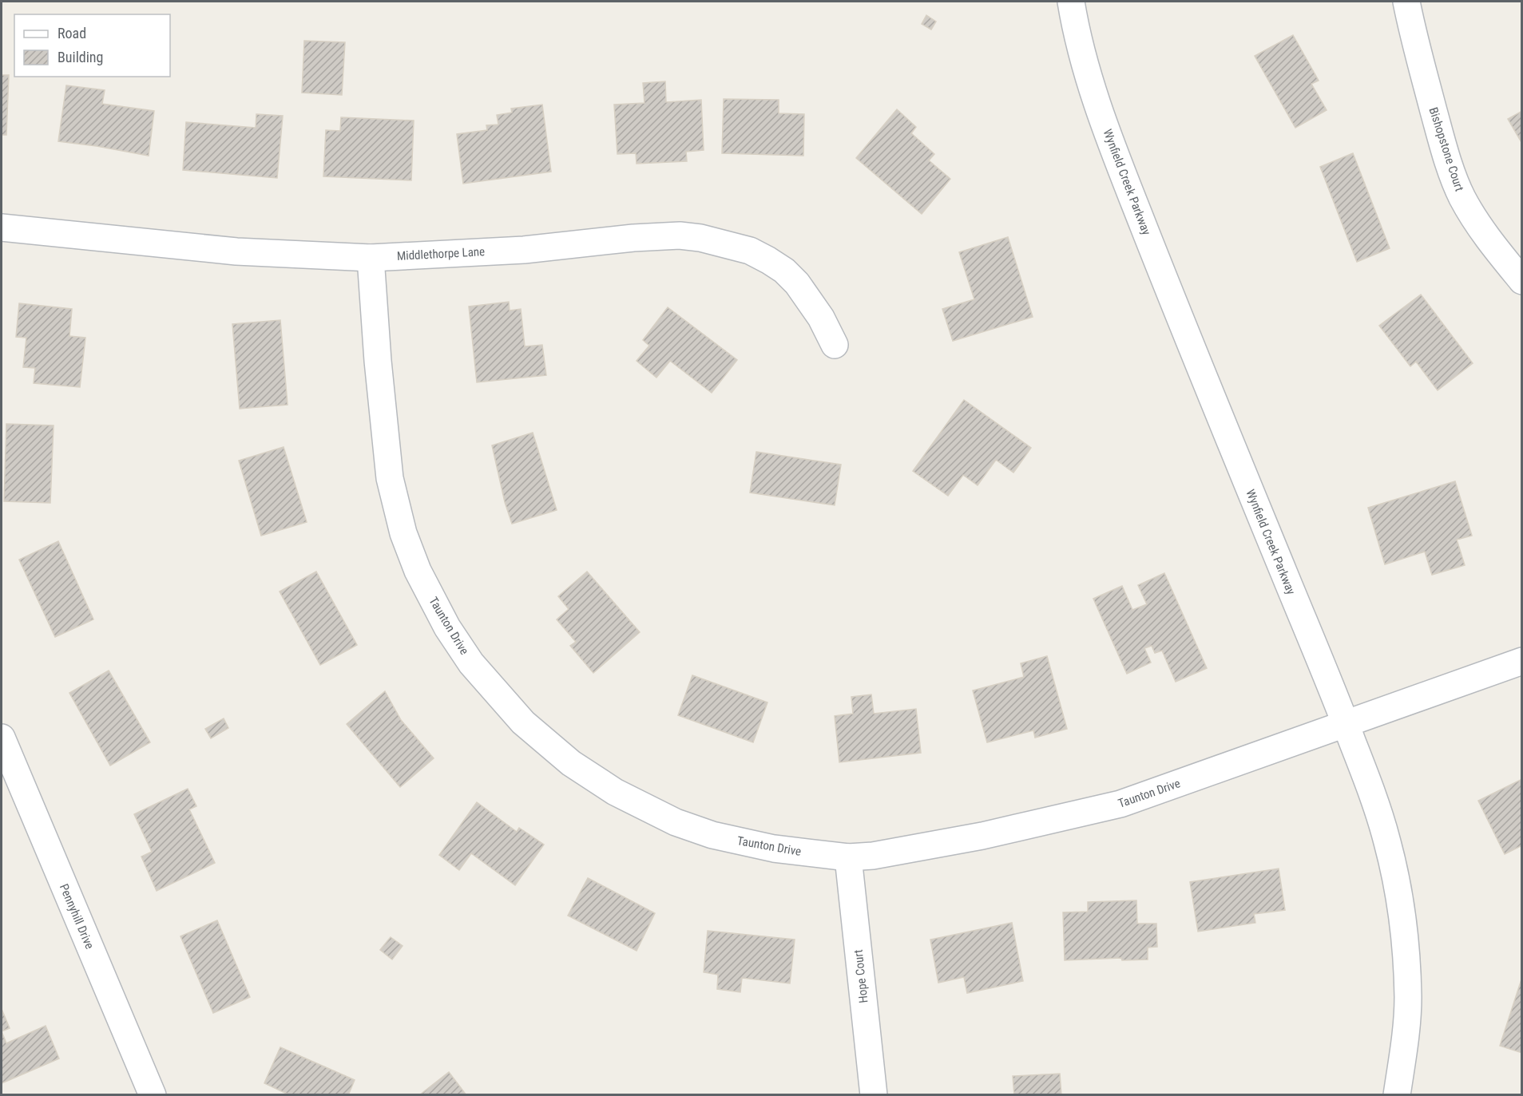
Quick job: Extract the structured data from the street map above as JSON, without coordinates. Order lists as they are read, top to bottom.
{
  "streets": {
    "street": [
      "Bishopstone Court",
      "Wynfield Creek Parkway",
      "Middlethorpe Lane",
      "Taunton Drive",
      "Pennyhill Drive",
      "Hope Court"
    ]
  },
  "crossings": [
    ["Wynfield Creek Parkway", "Taunton Drive"],
    ["Middlethorpe Lane", "Taunton Drive"],
    ["Taunton Drive", "Hope Court"]
  ],
  "legend": ["Road", "Building"]
}
